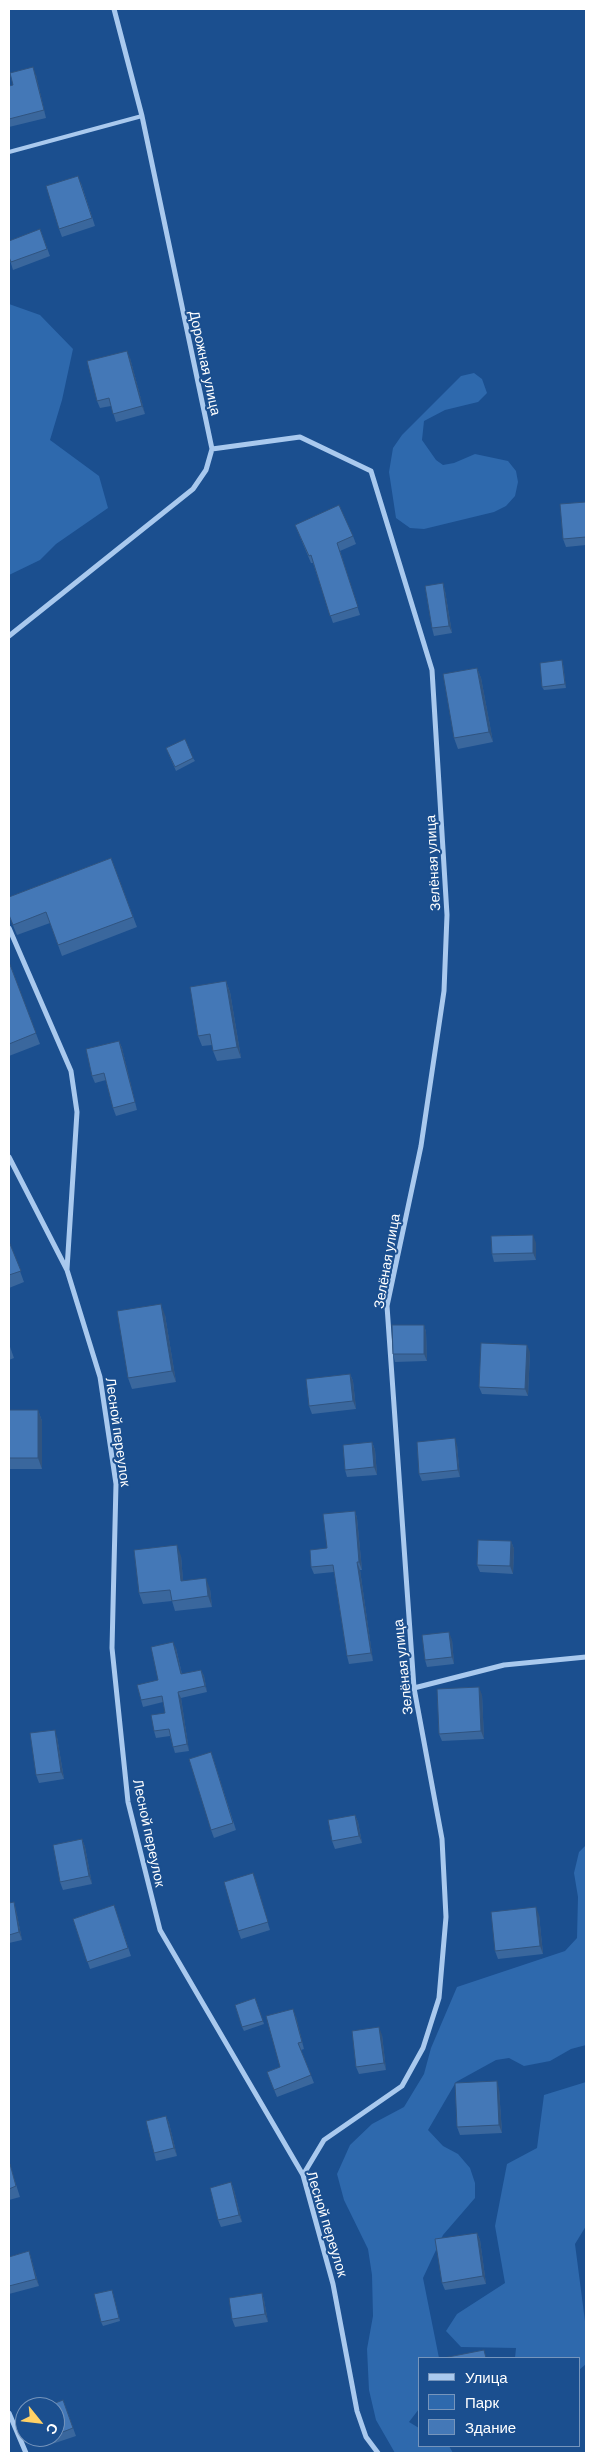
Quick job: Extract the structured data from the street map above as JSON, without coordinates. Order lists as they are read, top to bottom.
{
  "streets": {
    "street": ["Дорожная улица", "Зелёная улица", "Лесной переулок"]
  },
  "crossings": [
    ["Дорожная улица", "Зелёная улица"],
    ["Зелёная улица", "Лесной переулок"]
  ],
  "legend": ["Улица", "Парк", "Здание"],
  "north": "bottom right"
}
